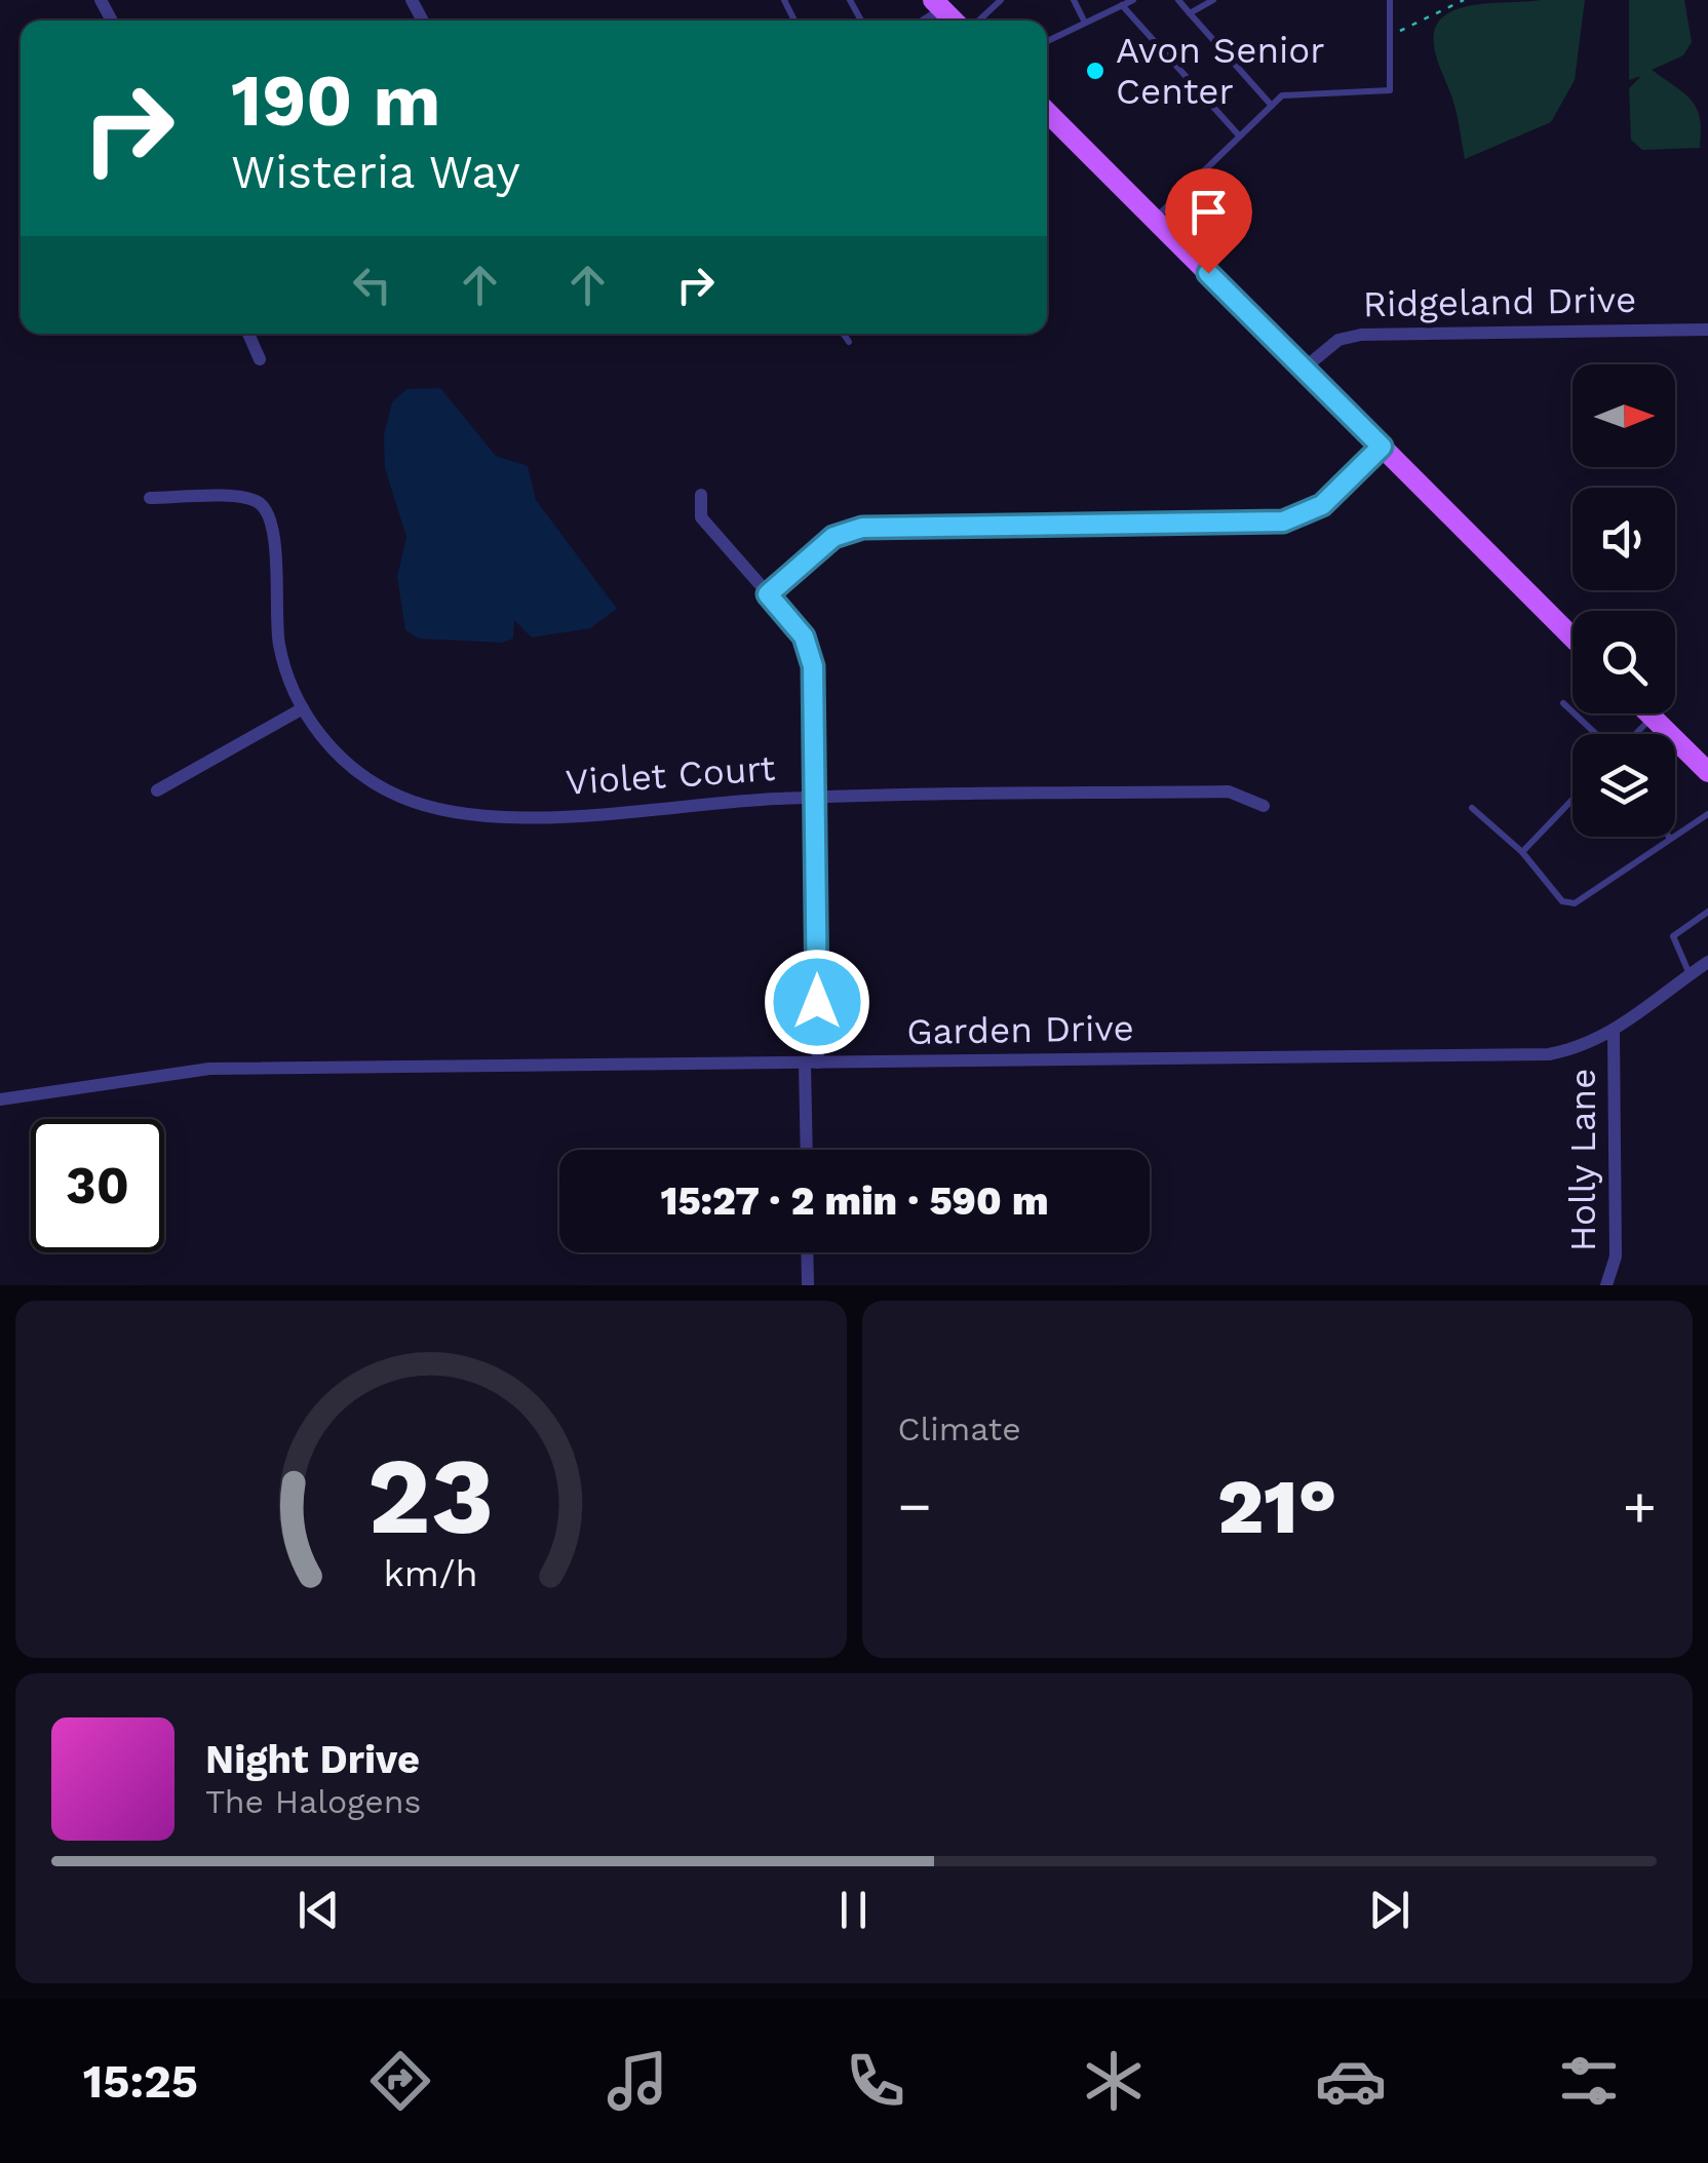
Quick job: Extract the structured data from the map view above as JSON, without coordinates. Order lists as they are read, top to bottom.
{
  "streets": {
    "street": [
      "Ridgeland Drive",
      "Violet Court",
      "Garden Drive",
      "Holly Lane"
    ]
  },
  "crossings": [
    ["Garden Drive", "Holly Lane"]
  ],
  "places": ["Avon Senior Center"],
  "north": "right",
  "page": {
    "turn": ["190 m", "Wisteria Way"],
    "limit": "30",
    "trip": "15:27 · 2 min · 590 m",
    "tile": "Climate",
    "heat": ["−", "21°", "+"],
    "song": ["Night Drive", "The Halogens"],
    "tabs": "15:25",
    "gauge": ["23", "km/h"]
  }
}
